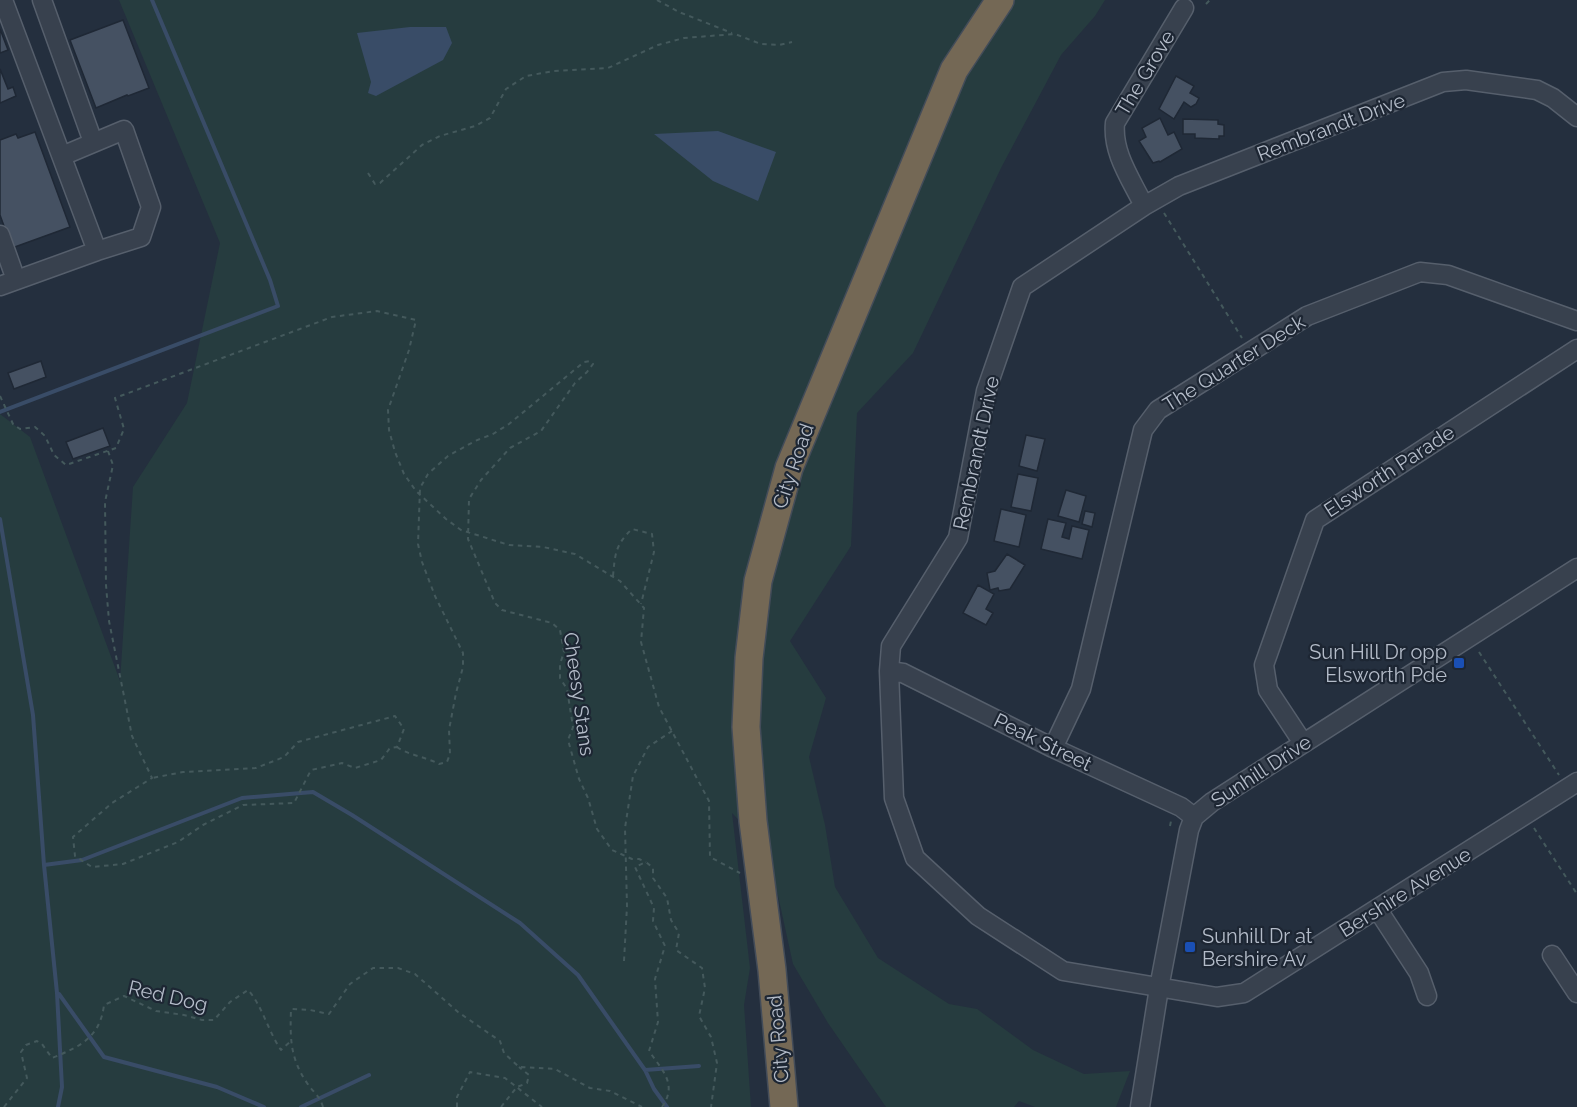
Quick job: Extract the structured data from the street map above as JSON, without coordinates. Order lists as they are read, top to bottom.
{
  "streets": {
    "highway": ["City Road"],
    "street": [
      "The Grove",
      "Rembrandt Drive",
      "The Quarter Deck",
      "Elsworth Parade",
      "Peak Street",
      "Sunhill Drive",
      "Bershire Avenue"
    ],
    "path": ["Cheesy Stans", "Red Dog"]
  },
  "crossings": [
    ["The Grove", "Rembrandt Drive"],
    ["Rembrandt Drive", "Peak Street"],
    ["Rembrandt Drive", "Sunhill Drive"],
    ["Rembrandt Drive", "Bershire Avenue"],
    ["The Quarter Deck", "Peak Street"],
    ["Elsworth Parade", "Sunhill Drive"],
    ["Peak Street", "Sunhill Drive"],
    ["Sunhill Drive", "Bershire Avenue"]
  ],
  "places": {
    "transit": ["Sun Hill Dr opp Elsworth Pde", "Sunhill Dr at Bershire Av"]
  }
}
